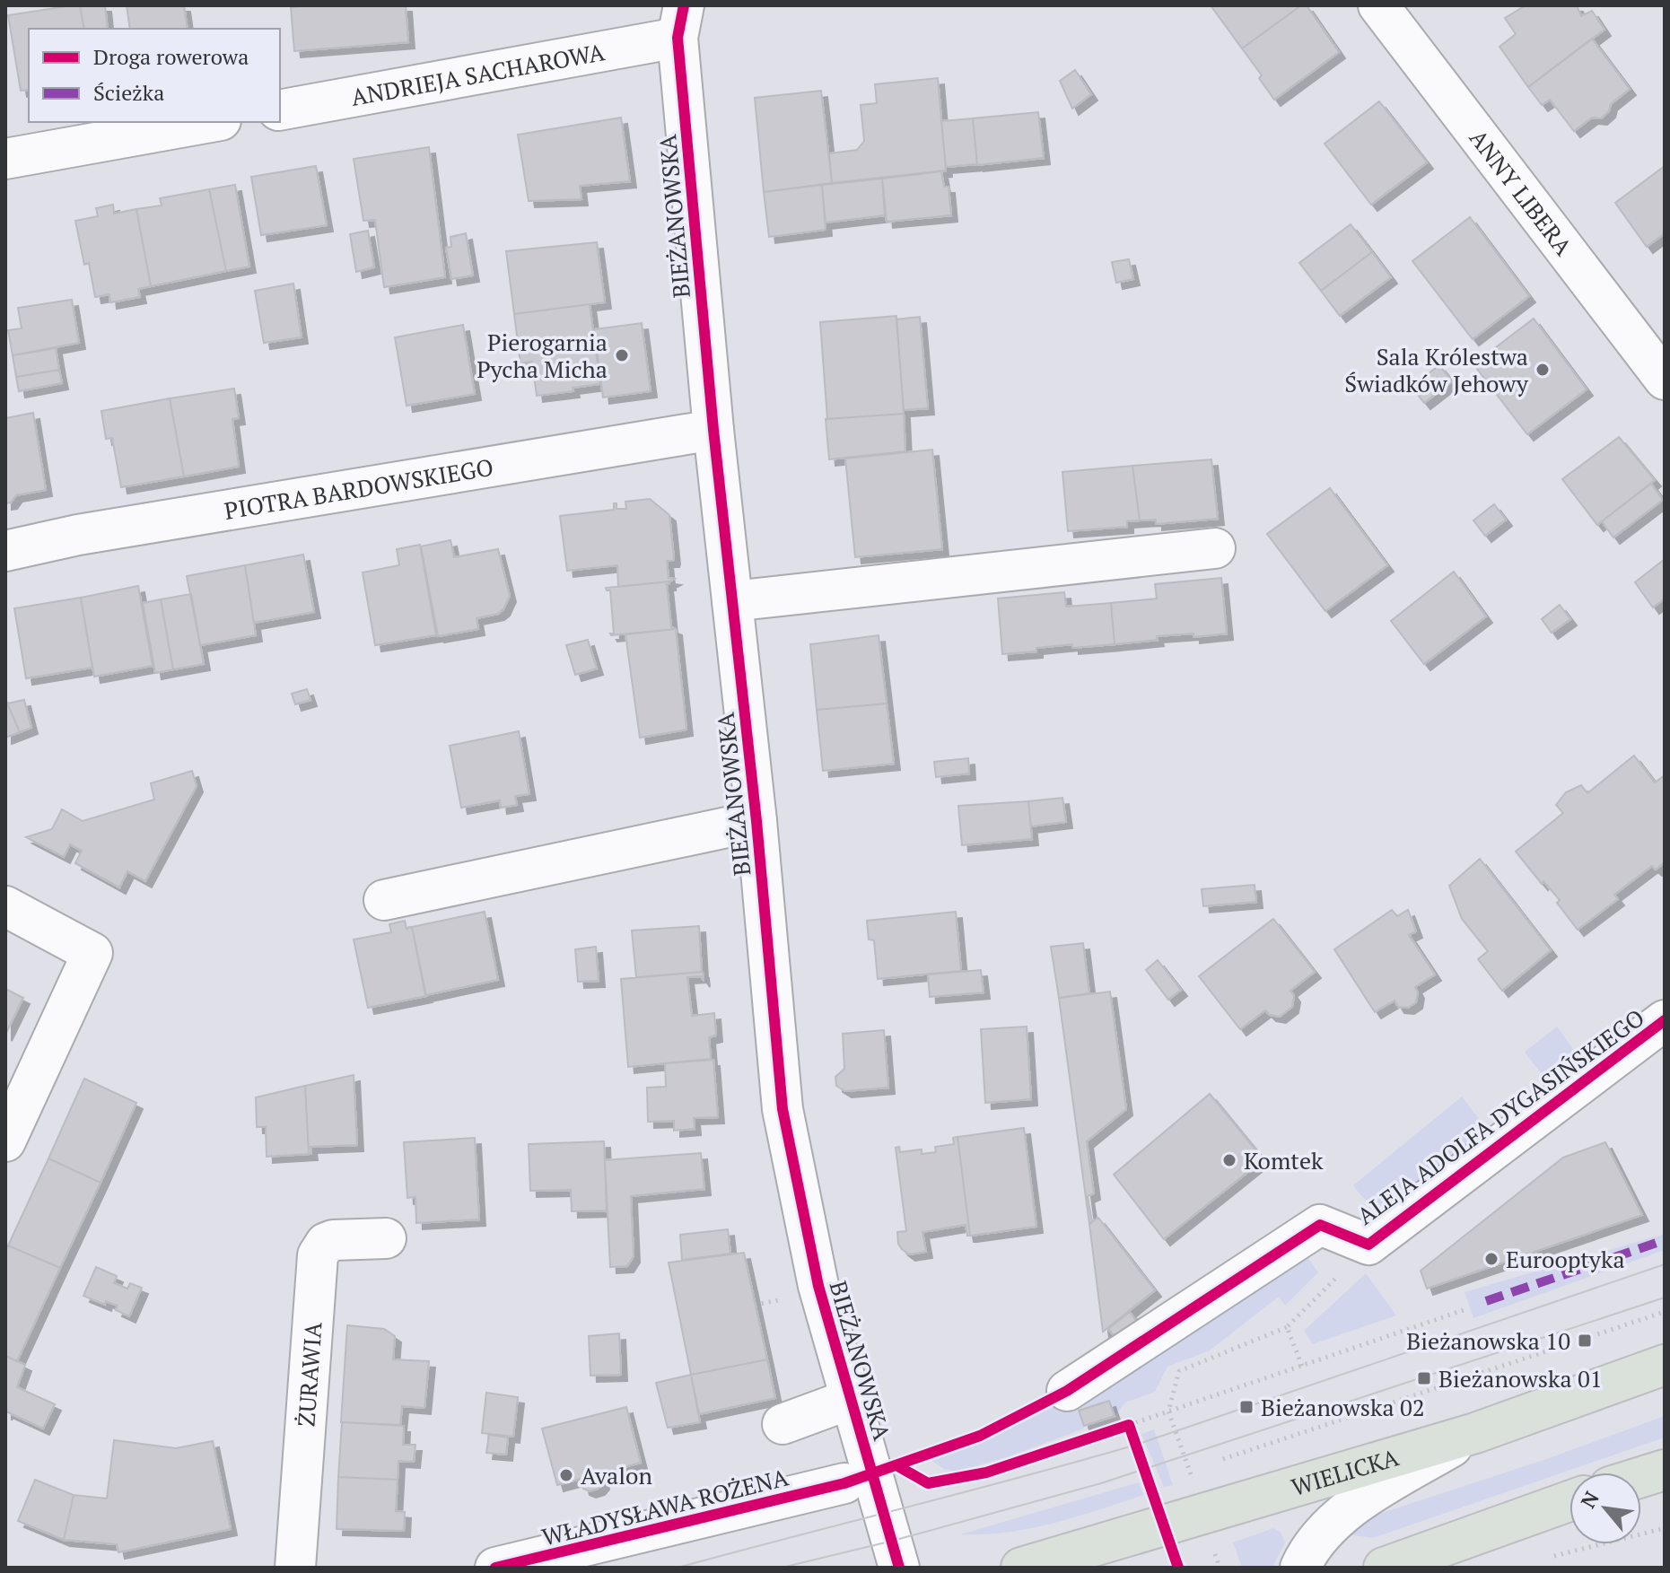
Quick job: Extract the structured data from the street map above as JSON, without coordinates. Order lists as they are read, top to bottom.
{
  "streets": {
    "main road": ["WIELICKA"],
    "street": [
      "ANDRIEJA SACHAROWA",
      "ANNY LIBERA",
      "BIEŻANOWSKA",
      "PIOTRA BARDOWSKIEGO",
      "ALEJA ADOLFA DYGASIŃSKIEGO",
      "ŻURAWIA",
      "WŁADYSŁAWA ROŻENA"
    ]
  },
  "crossings": [
    ["ANDRIEJA SACHAROWA", "BIEŻANOWSKA"],
    ["BIEŻANOWSKA", "PIOTRA BARDOWSKIEGO"]
  ],
  "places": {
    "other": [
      "Pierogarnia Pycha Micha",
      "Sala Królestwa Świadków Jehowy",
      "Komtek",
      "Eurooptyka",
      "Avalon"
    ],
    "transit": ["Bieżanowska 10", "Bieżanowska 01", "Bieżanowska 02"]
  },
  "legend": ["Droga rowerowa", "Ścieżka"],
  "north": "top left"
}
